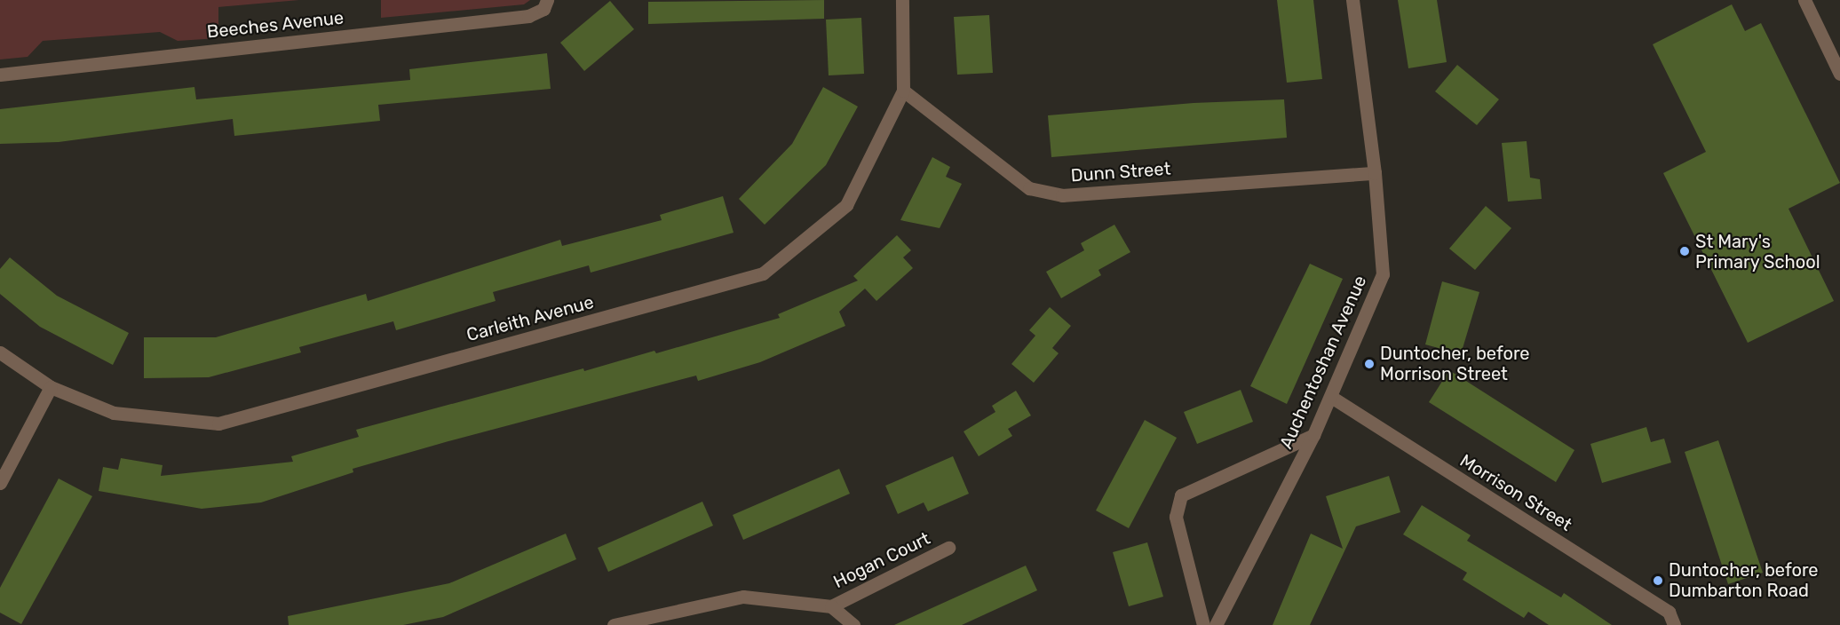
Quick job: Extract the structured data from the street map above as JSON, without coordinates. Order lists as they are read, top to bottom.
{
  "streets": {
    "street": [
      "Beeches Avenue",
      "Dunn Street",
      "Carleith Avenue",
      "Auchentoshan Avenue",
      "Morrison Street",
      "Hogan Court"
    ]
  },
  "crossings": [
    ["Dunn Street", "Carleith Avenue"],
    ["Dunn Street", "Auchentoshan Avenue"],
    ["Auchentoshan Avenue", "Morrison Street"]
  ],
  "places": ["St Mary's Primary School", "Duntocher, before Morrison Street", "Duntocher, before Dumbarton Road"]
}
